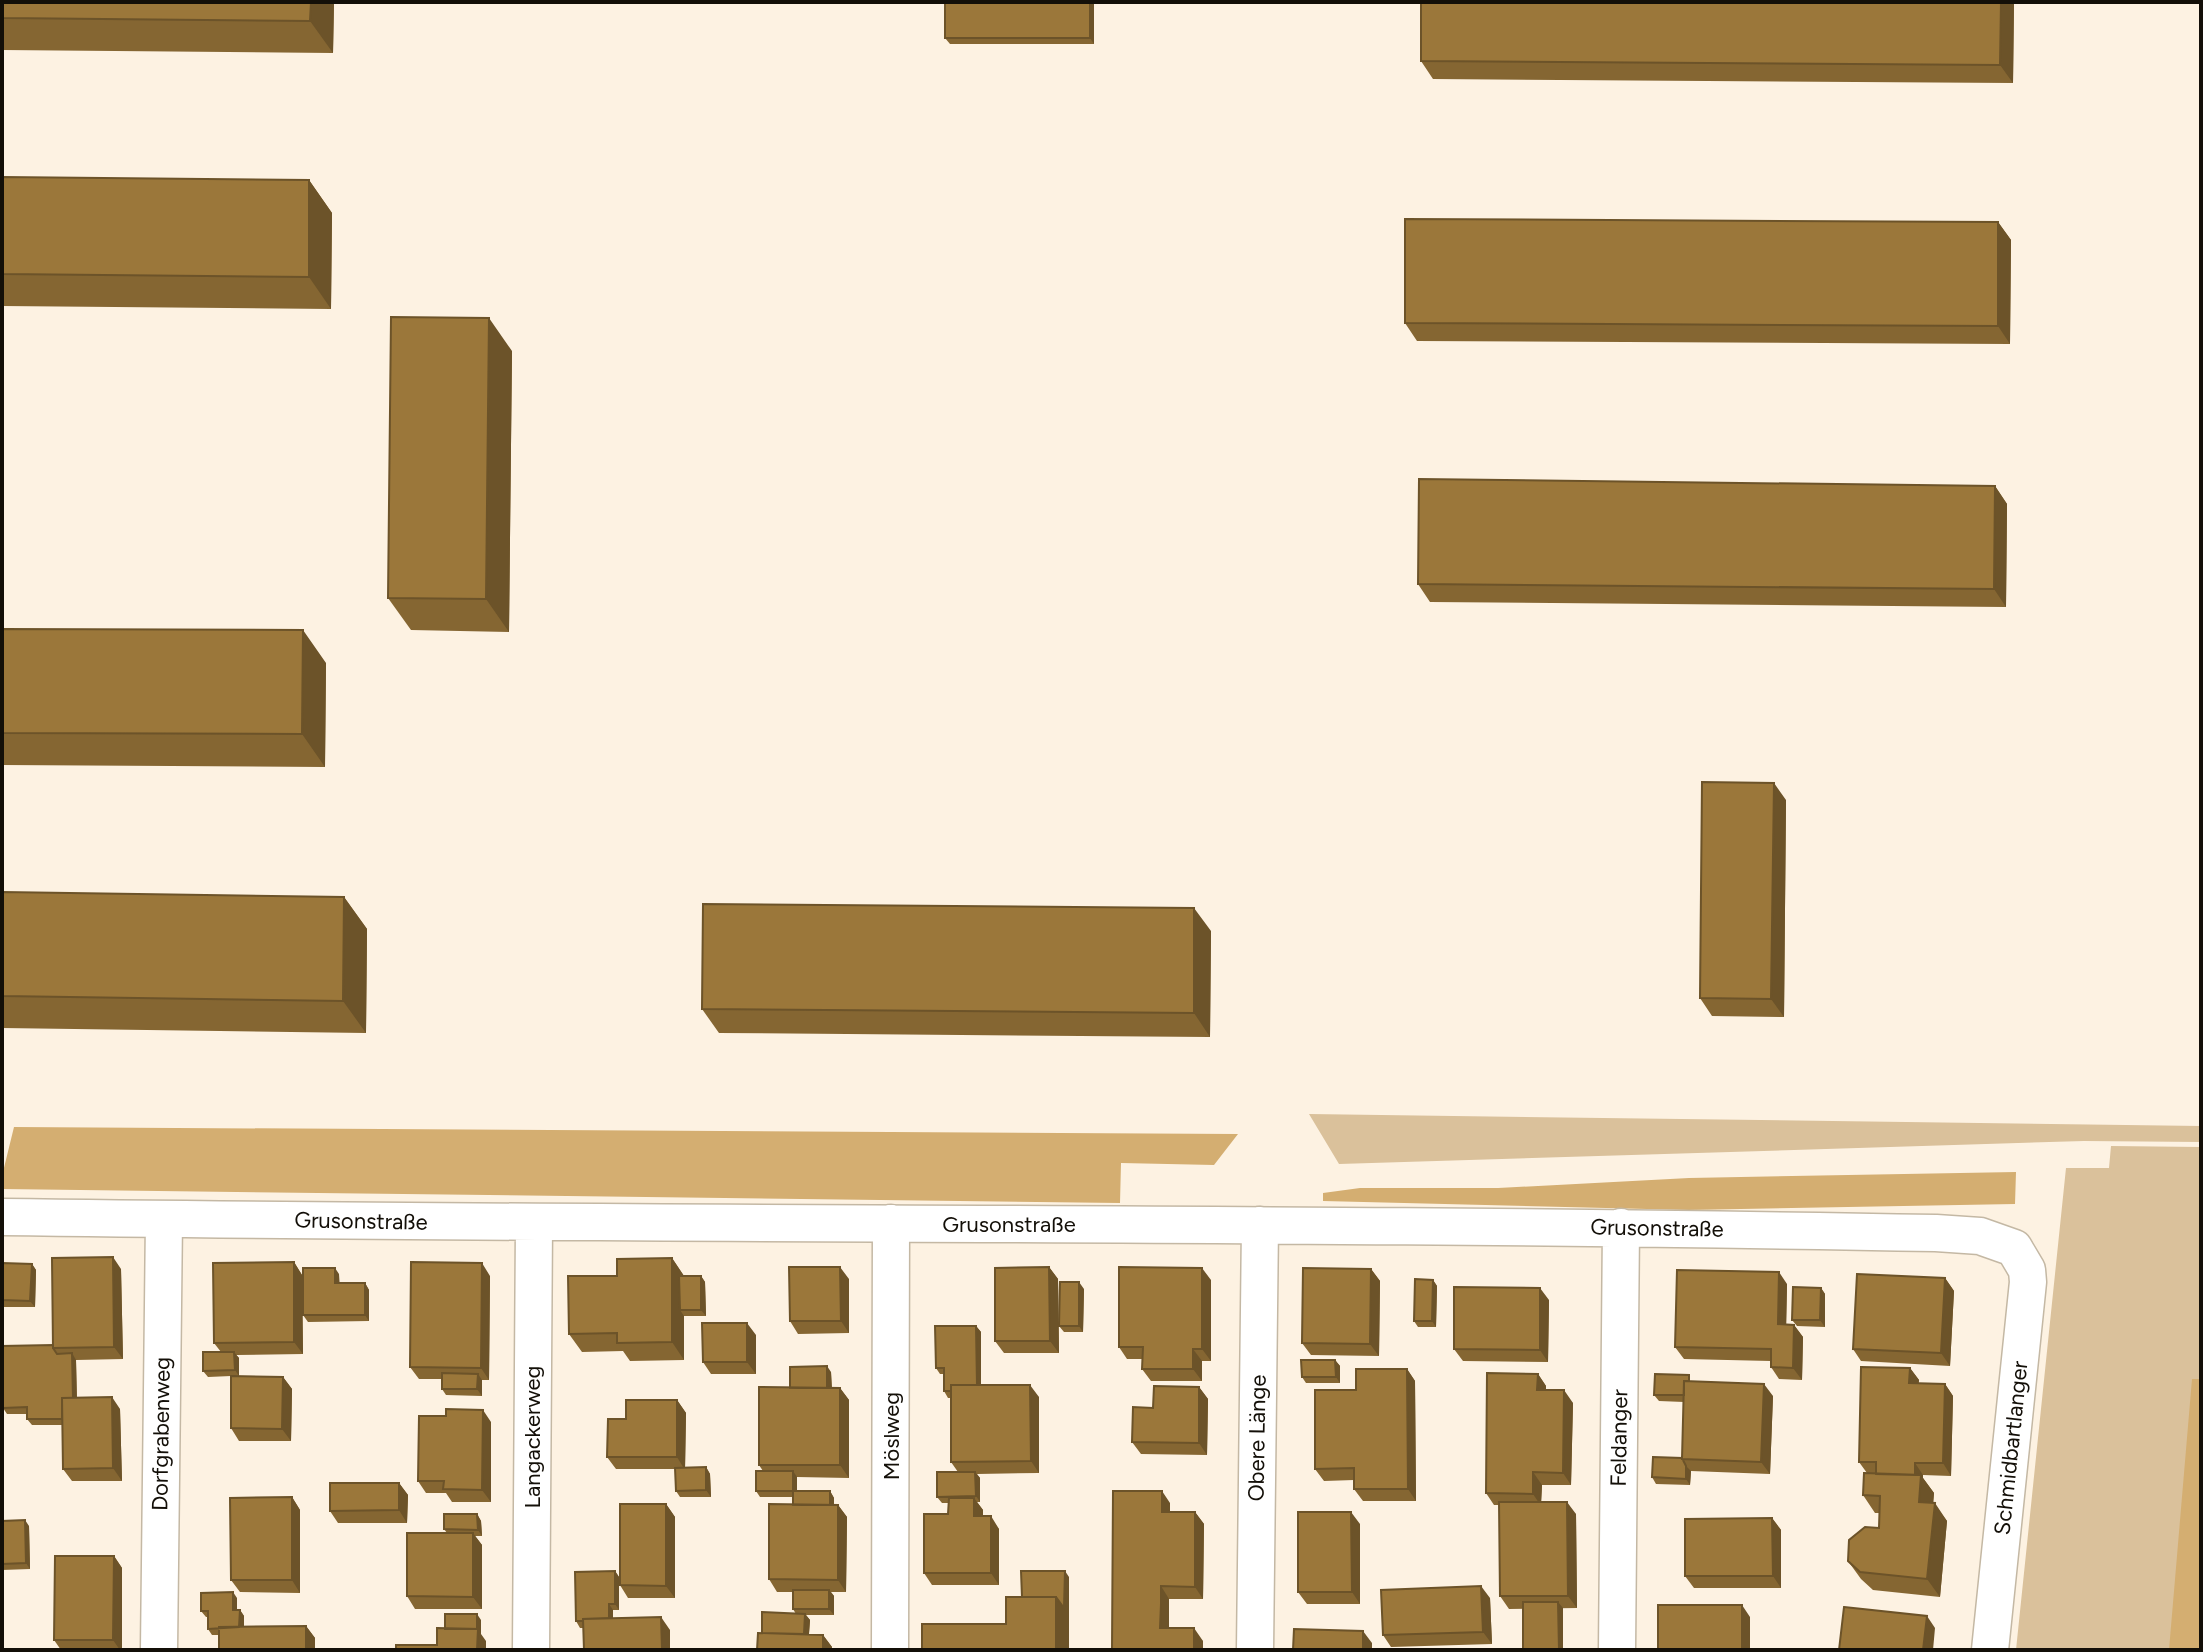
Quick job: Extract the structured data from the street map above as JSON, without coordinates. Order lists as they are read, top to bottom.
{
  "streets": {
    "street": [
      "Grusonstraße",
      "Dorfgrabenweg",
      "Möslweg",
      "Langackerweg",
      "Obere Länge",
      "Feldanger",
      "Schmidbartlanger"
    ]
  },
  "crossings": [
    ["Grusonstraße", "Dorfgrabenweg"],
    ["Grusonstraße", "Möslweg"],
    ["Grusonstraße", "Langackerweg"],
    ["Grusonstraße", "Obere Länge"],
    ["Grusonstraße", "Feldanger"],
    ["Grusonstraße", "Schmidbartlanger"]
  ]
}
